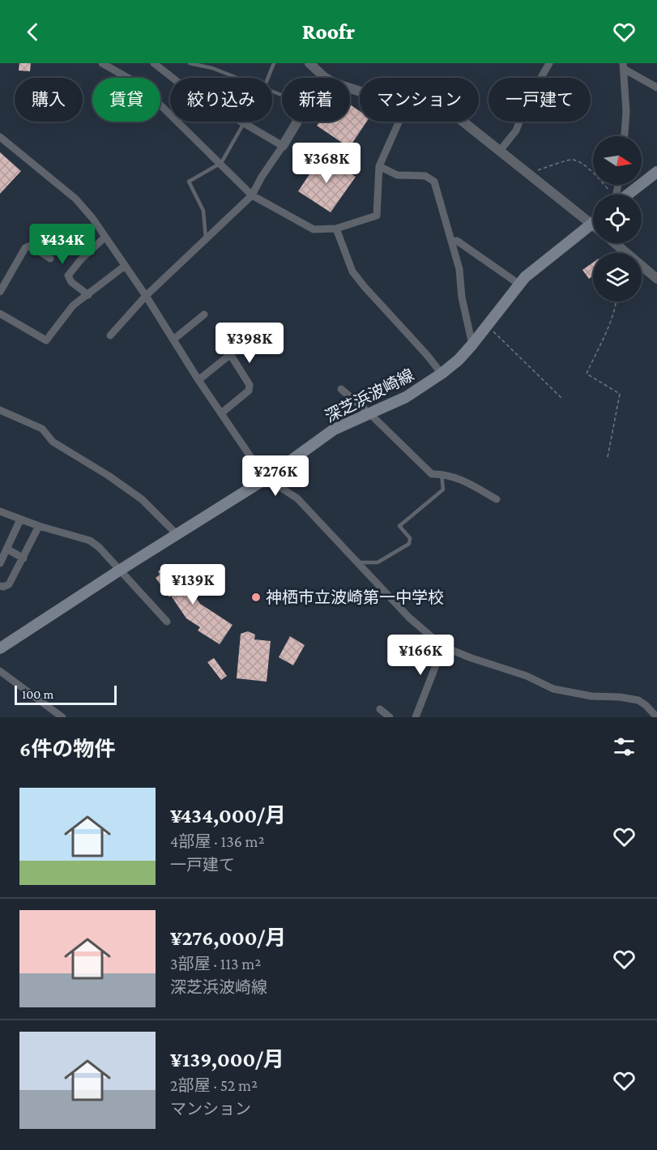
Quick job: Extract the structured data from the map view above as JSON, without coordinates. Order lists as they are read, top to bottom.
{
  "streets": {
    "main road": ["深芝浜波崎線"]
  },
  "places": ["神栖市立波崎第一中学校"],
  "scale_bar": "100 m",
  "north": "right",
  "page": {
    "header": "Roofr",
    "chip": [
      "購入",
      "賃貸",
      "絞り込み",
      "新着",
      "マンション",
      "一戸建て"
    ],
    "price": [
      "¥368K",
      "¥434K",
      "¥398K",
      "¥276K",
      "¥139K",
      "¥166K"
    ],
    "scale": "100 m",
    "heading": "6件の物件",
    "list": [
      {
        "name": "¥434,000/月",
        "note": "4部屋 · 136 m² · 一戸建て"
      },
      {
        "name": "¥276,000/月",
        "note": "3部屋 · 113 m² · 深芝浜波崎線"
      },
      {
        "name": "¥139,000/月",
        "note": "2部屋 · 52 m² · マンション"
      }
    ]
  }
}
